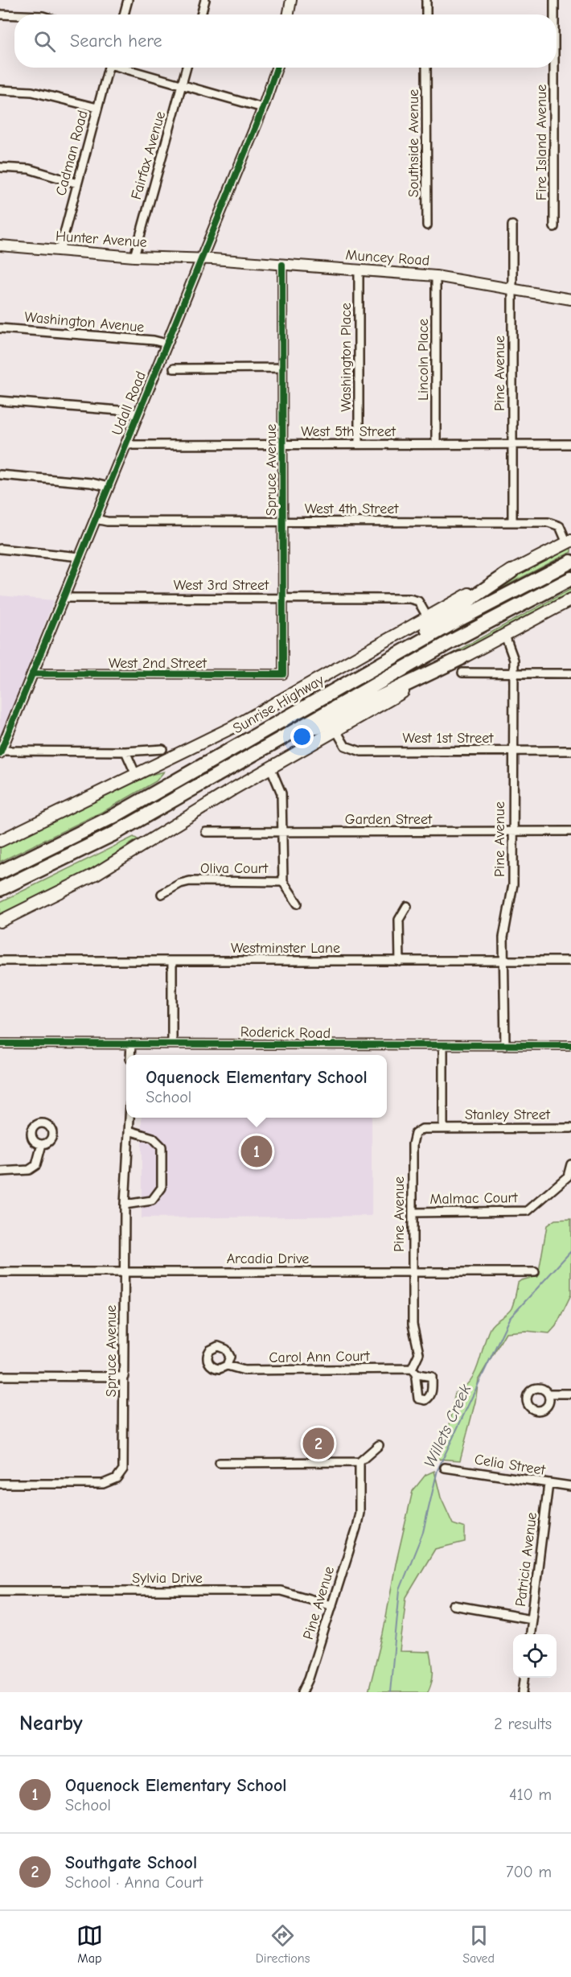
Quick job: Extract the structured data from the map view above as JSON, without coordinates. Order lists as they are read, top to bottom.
{
  "streets": {
    "highway": ["Sunrise Highway"],
    "street": [
      "Fire Island Avenue",
      "Southside Avenue",
      "Cadman Road",
      "Fairfax Avenue",
      "Hunter Avenue",
      "Muncey Road",
      "Washington Avenue",
      "Washington Place",
      "Lincoln Place",
      "Pine Avenue",
      "Udall Road",
      "West 5th Street",
      "Spruce Avenue",
      "West 4th Street",
      "West 3rd Street",
      "West 2nd Street",
      "West 1st Street",
      "Garden Street",
      "Oliva Court",
      "Westminster Lane",
      "Roderick Road",
      "Stanley Street",
      "Malmac Court",
      "Arcadia Drive",
      "Carol Ann Court",
      "Celia Street",
      "Patricia Avenue",
      "Sylvia Drive"
    ]
  },
  "crossings": [
    ["Cadman Road", "Hunter Avenue"],
    ["Fairfax Avenue", "Hunter Avenue"],
    ["Hunter Avenue", "Muncey Road"],
    ["Hunter Avenue", "Udall Road"],
    ["Muncey Road", "Washington Place"],
    ["Muncey Road", "Lincoln Place"],
    ["Muncey Road", "Pine Avenue"],
    ["Muncey Road", "Udall Road"],
    ["Muncey Road", "Spruce Avenue"],
    ["Washington Avenue", "Udall Road"],
    ["Washington Place", "West 5th Street"],
    ["Lincoln Place", "West 5th Street"],
    ["Pine Avenue", "West 5th Street"],
    ["Pine Avenue", "West 4th Street"],
    ["Pine Avenue", "West 1st Street"],
    ["Pine Avenue", "Garden Street"],
    ["Pine Avenue", "Westminster Lane"],
    ["Pine Avenue", "Roderick Road"],
    ["Pine Avenue", "Stanley Street"],
    ["Pine Avenue", "Malmac Court"],
    ["Pine Avenue", "Arcadia Drive"],
    ["Pine Avenue", "Carol Ann Court"],
    ["Pine Avenue", "Sylvia Drive"],
    ["Udall Road", "West 5th Street"],
    ["Udall Road", "West 4th Street"],
    ["Udall Road", "West 3rd Street"],
    ["Udall Road", "West 2nd Street"],
    ["West 5th Street", "Spruce Avenue"],
    ["Spruce Avenue", "West 4th Street"],
    ["Spruce Avenue", "West 3rd Street"],
    ["Spruce Avenue", "West 2nd Street"],
    ["Spruce Avenue", "Arcadia Drive"],
    ["West 4th Street", "Sunrise Highway"],
    ["West 3rd Street", "Sunrise Highway"],
    ["Celia Street", "Patricia Avenue"]
  ],
  "water": ["Willets Creek"],
  "page": {
    "search": "Search here",
    "popup": ["Oquenock Elementary School", "School"],
    "pins": ["1", "2"],
    "heading": ["Nearby", "2 results"],
    "list": [
      {
        "mark": "1",
        "name": "Oquenock Elementary School",
        "note": "School",
        "value": "410 m"
      },
      {
        "mark": "2",
        "name": "Southgate School",
        "note": "School · Anna Court",
        "value": "700 m"
      }
    ],
    "nav": ["Map", "Directions", "Saved"]
  }
}
